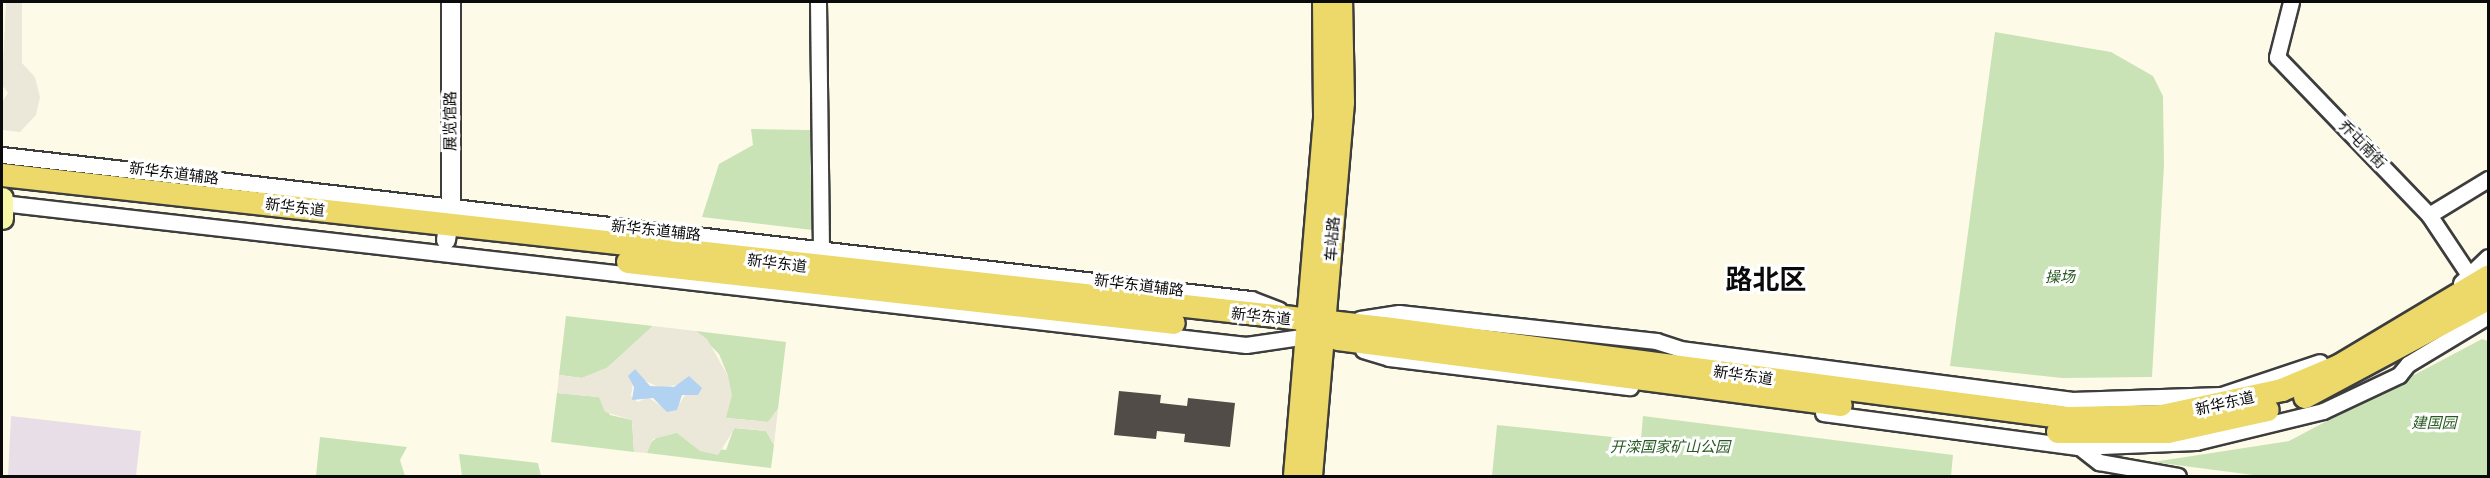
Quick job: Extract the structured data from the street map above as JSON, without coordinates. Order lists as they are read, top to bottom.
{
  "streets": {
    "main road": ["新华东道", "车站路"],
    "street": ["展览馆路", "乔屯南街", "新华东道辅路"]
  },
  "crossings": [
    ["展览馆路", "新华东道辅路"],
    ["展览馆路", "新华东道"],
    ["乔屯南街", "新华东道"],
    ["新华东道辅路", "新华东道"],
    ["新华东道辅路", "车站路"],
    ["新华东道", "车站路"]
  ],
  "districts": ["路北区"],
  "parks": ["操场", "建国园", "开滦国家矿山公园"]
}
